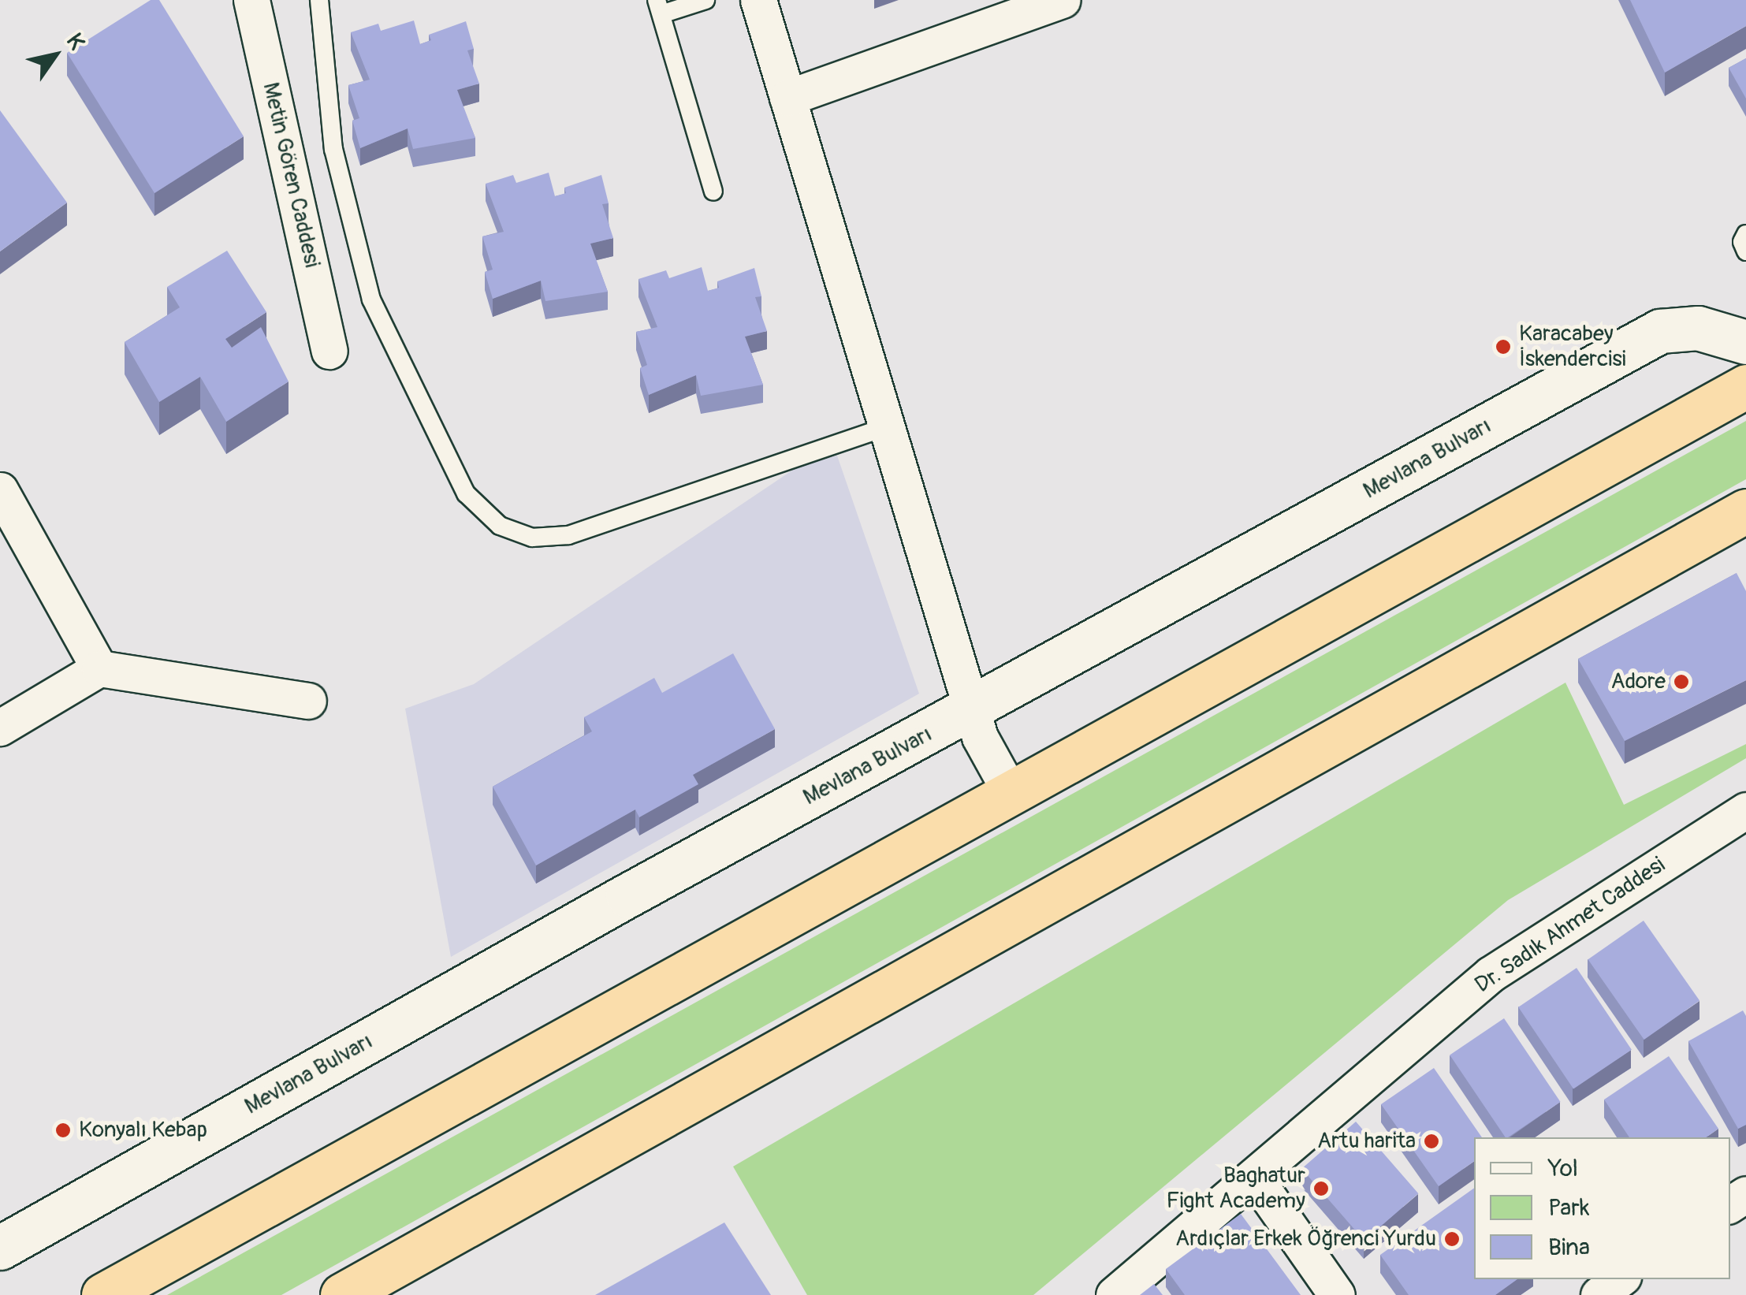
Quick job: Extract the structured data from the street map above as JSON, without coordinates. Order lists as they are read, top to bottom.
{
  "streets": {
    "street": ["Metin Gören Caddesi", "Mevlana Bulvarı", "Dr. Sadık Ahmet Caddesi"]
  },
  "places": [
    "Karacabey İskendercisi",
    "Adore",
    "Konyalı Kebap",
    "Artu harita",
    "Baghatur Fight Academy",
    "Ardıçlar Erkek Öğrenci Yurdu"
  ],
  "legend": ["Yol", "Park", "Bina"],
  "north": "top right"
}
